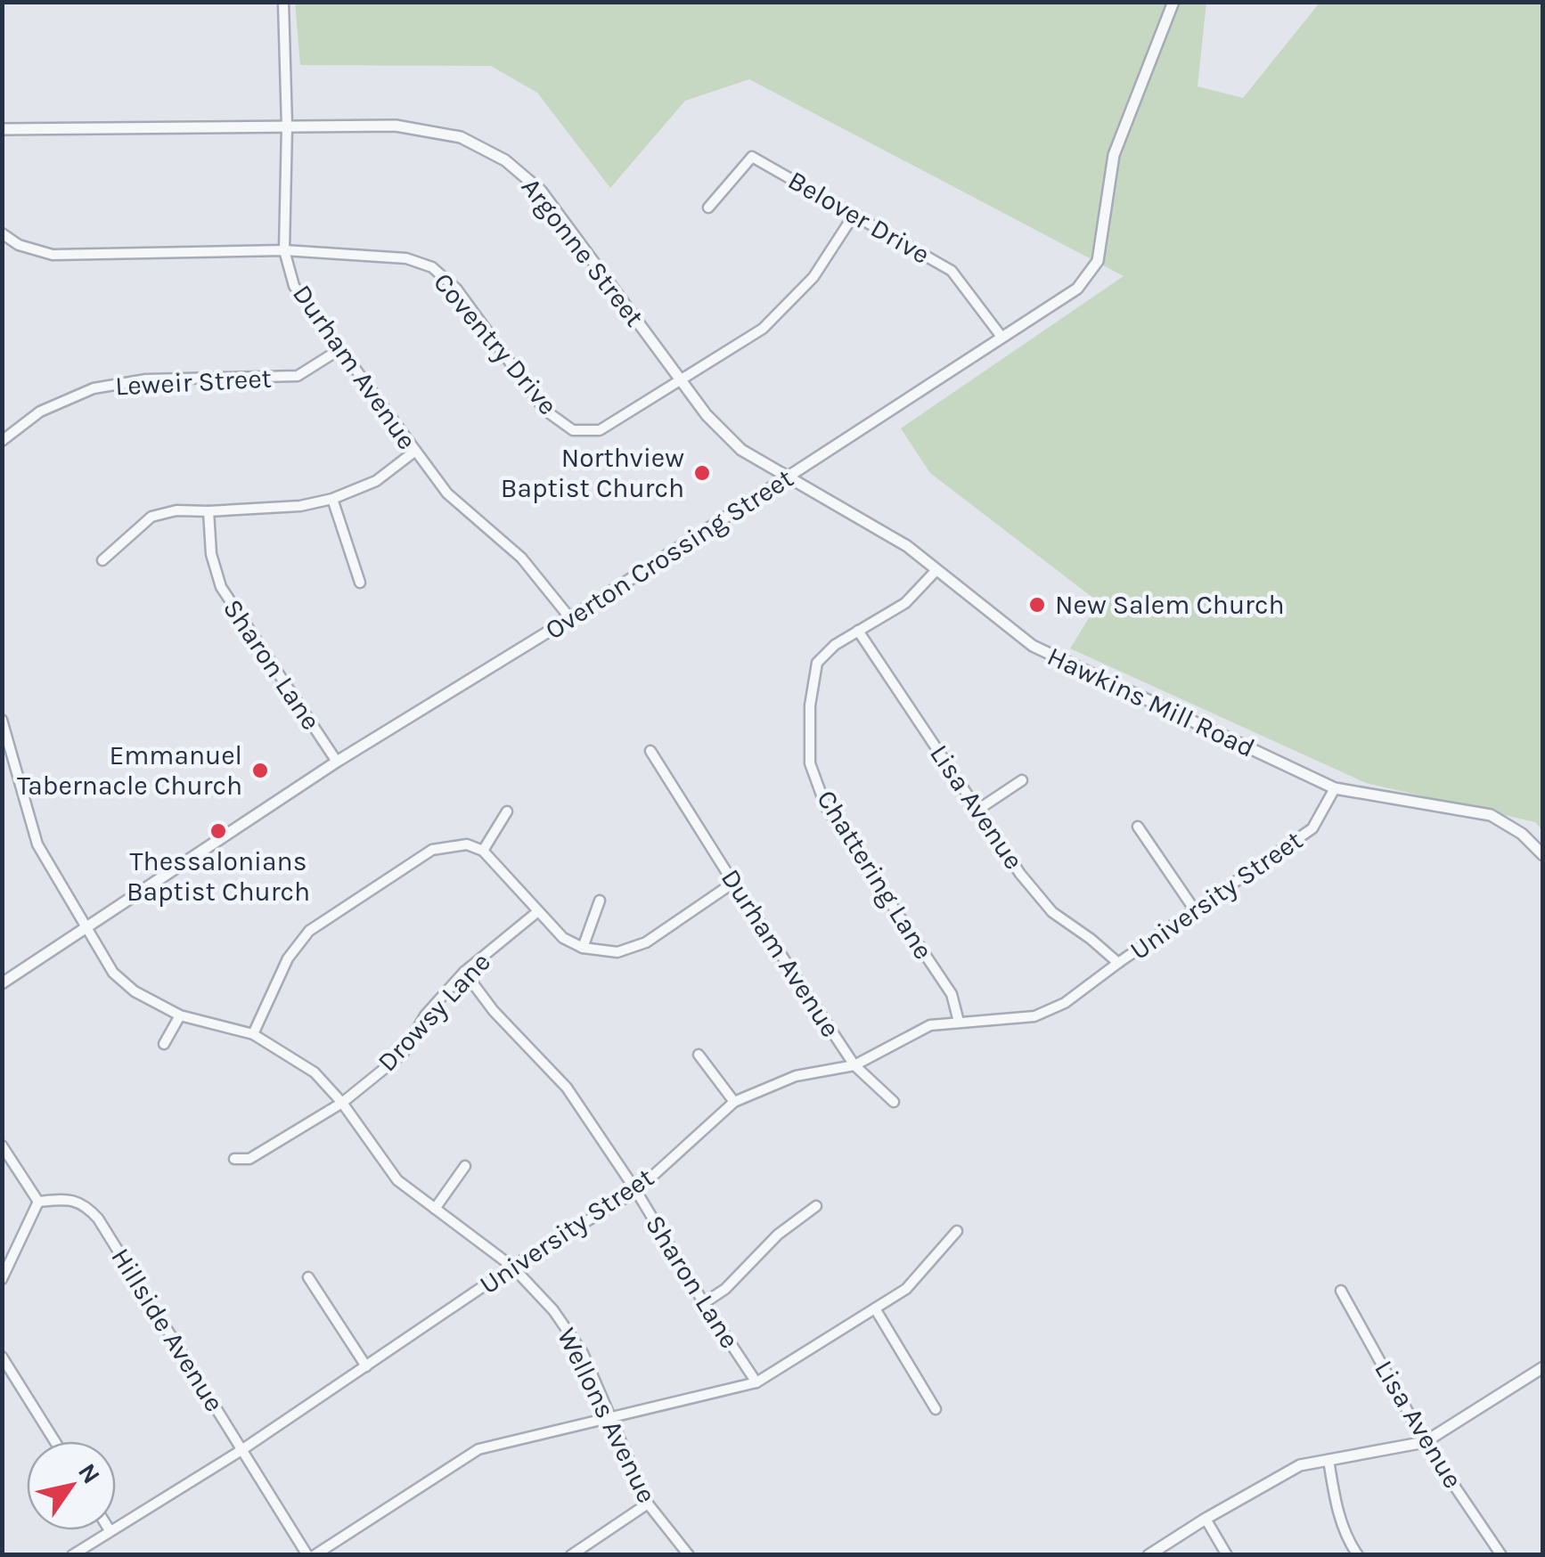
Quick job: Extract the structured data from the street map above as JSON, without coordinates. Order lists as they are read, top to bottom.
{
  "streets": {
    "street": [
      "Belover Drive",
      "Argonne Street",
      "Coventry Drive",
      "Durham Avenue",
      "Leweir Street",
      "Overton Crossing Street",
      "Sharon Lane",
      "Hawkins Mill Road",
      "Lisa Avenue",
      "Chattering Lane",
      "University Street",
      "Drowsy Lane",
      "Hillside Avenue",
      "Wellons Avenue"
    ]
  },
  "crossings": [
    ["Belover Drive", "Coventry Drive"],
    ["Belover Drive", "Overton Crossing Street"],
    ["Argonne Street", "Coventry Drive"],
    ["Argonne Street", "Durham Avenue"],
    ["Argonne Street", "Overton Crossing Street"],
    ["Argonne Street", "Hawkins Mill Road"],
    ["Coventry Drive", "Durham Avenue"],
    ["Durham Avenue", "Leweir Street"],
    ["Durham Avenue", "Overton Crossing Street"],
    ["Durham Avenue", "University Street"],
    ["Overton Crossing Street", "Sharon Lane"],
    ["Overton Crossing Street", "Hawkins Mill Road"],
    ["Overton Crossing Street", "Wellons Avenue"],
    ["Sharon Lane", "University Street"],
    ["Sharon Lane", "Drowsy Lane"],
    ["Hawkins Mill Road", "Chattering Lane"],
    ["Hawkins Mill Road", "University Street"],
    ["Lisa Avenue", "Chattering Lane"],
    ["Lisa Avenue", "University Street"],
    ["Chattering Lane", "University Street"],
    ["University Street", "Hillside Avenue"],
    ["University Street", "Wellons Avenue"],
    ["Drowsy Lane", "Wellons Avenue"]
  ],
  "places": [
    "Northview Baptist Church",
    "New Salem Church",
    "Emmanuel Tabernacle Church",
    "Thessalonians Baptist Church"
  ],
  "north": "top right"
}
